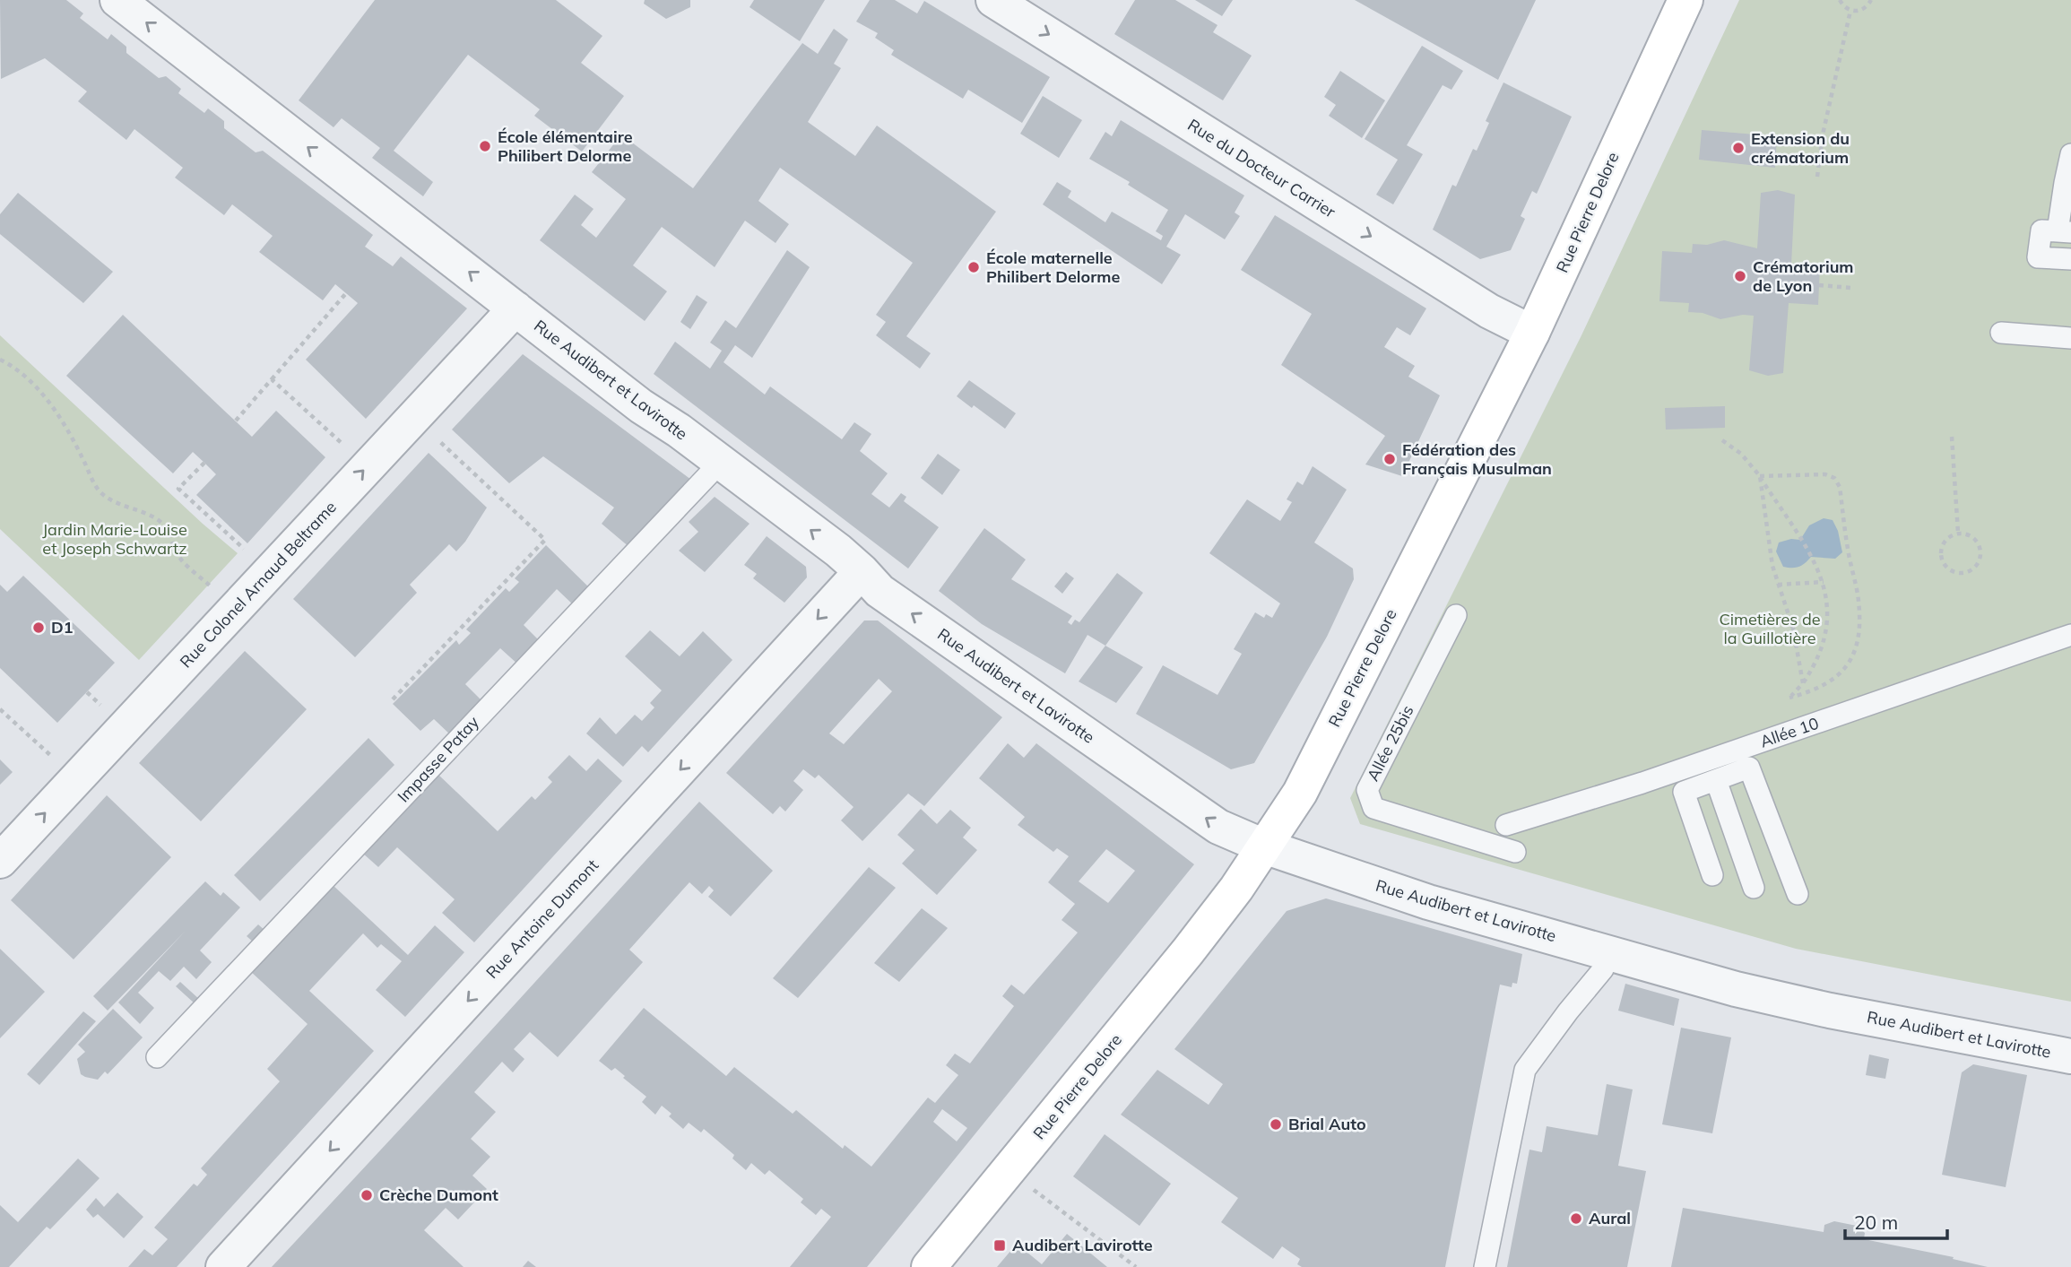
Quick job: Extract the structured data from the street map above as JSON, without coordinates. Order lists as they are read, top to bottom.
{
  "streets": {
    "street": [
      "Rue du Docteur Carrier",
      "Rue Pierre Delore",
      "Rue Audibert et Lavirotte",
      "Rue Colonel Arnaud Beltrame",
      "Rue Antoine Dumont"
    ],
    "lane": ["Allée 10", "Allée 25bis", "Impasse Patay"]
  },
  "crossings": [
    ["Rue du Docteur Carrier", "Rue Pierre Delore"],
    ["Rue Pierre Delore", "Rue Audibert et Lavirotte"],
    ["Rue Audibert et Lavirotte", "Rue Colonel Arnaud Beltrame"],
    ["Rue Audibert et Lavirotte", "Impasse Patay"],
    ["Rue Audibert et Lavirotte", "Rue Antoine Dumont"]
  ],
  "one_way": [
    "Rue du Docteur Carrier",
    "Rue Audibert et Lavirotte",
    "Rue Colonel Arnaud Beltrame",
    "Rue Antoine Dumont"
  ],
  "parks": ["Jardin Marie-Louise et Joseph Schwartz", "Cimetières de la Guillotière"],
  "places": {
    "other": [
      "École élémentaire Philibert Delorme",
      "Extension du crématorium",
      "École maternelle Philibert Delorme",
      "Crématorium de Lyon",
      "Fédération des Français Musulman",
      "D1",
      "Brial Auto",
      "Crèche Dumont",
      "Aural"
    ],
    "transit": ["Audibert Lavirotte"]
  },
  "scale_bar": "20 m"
}
